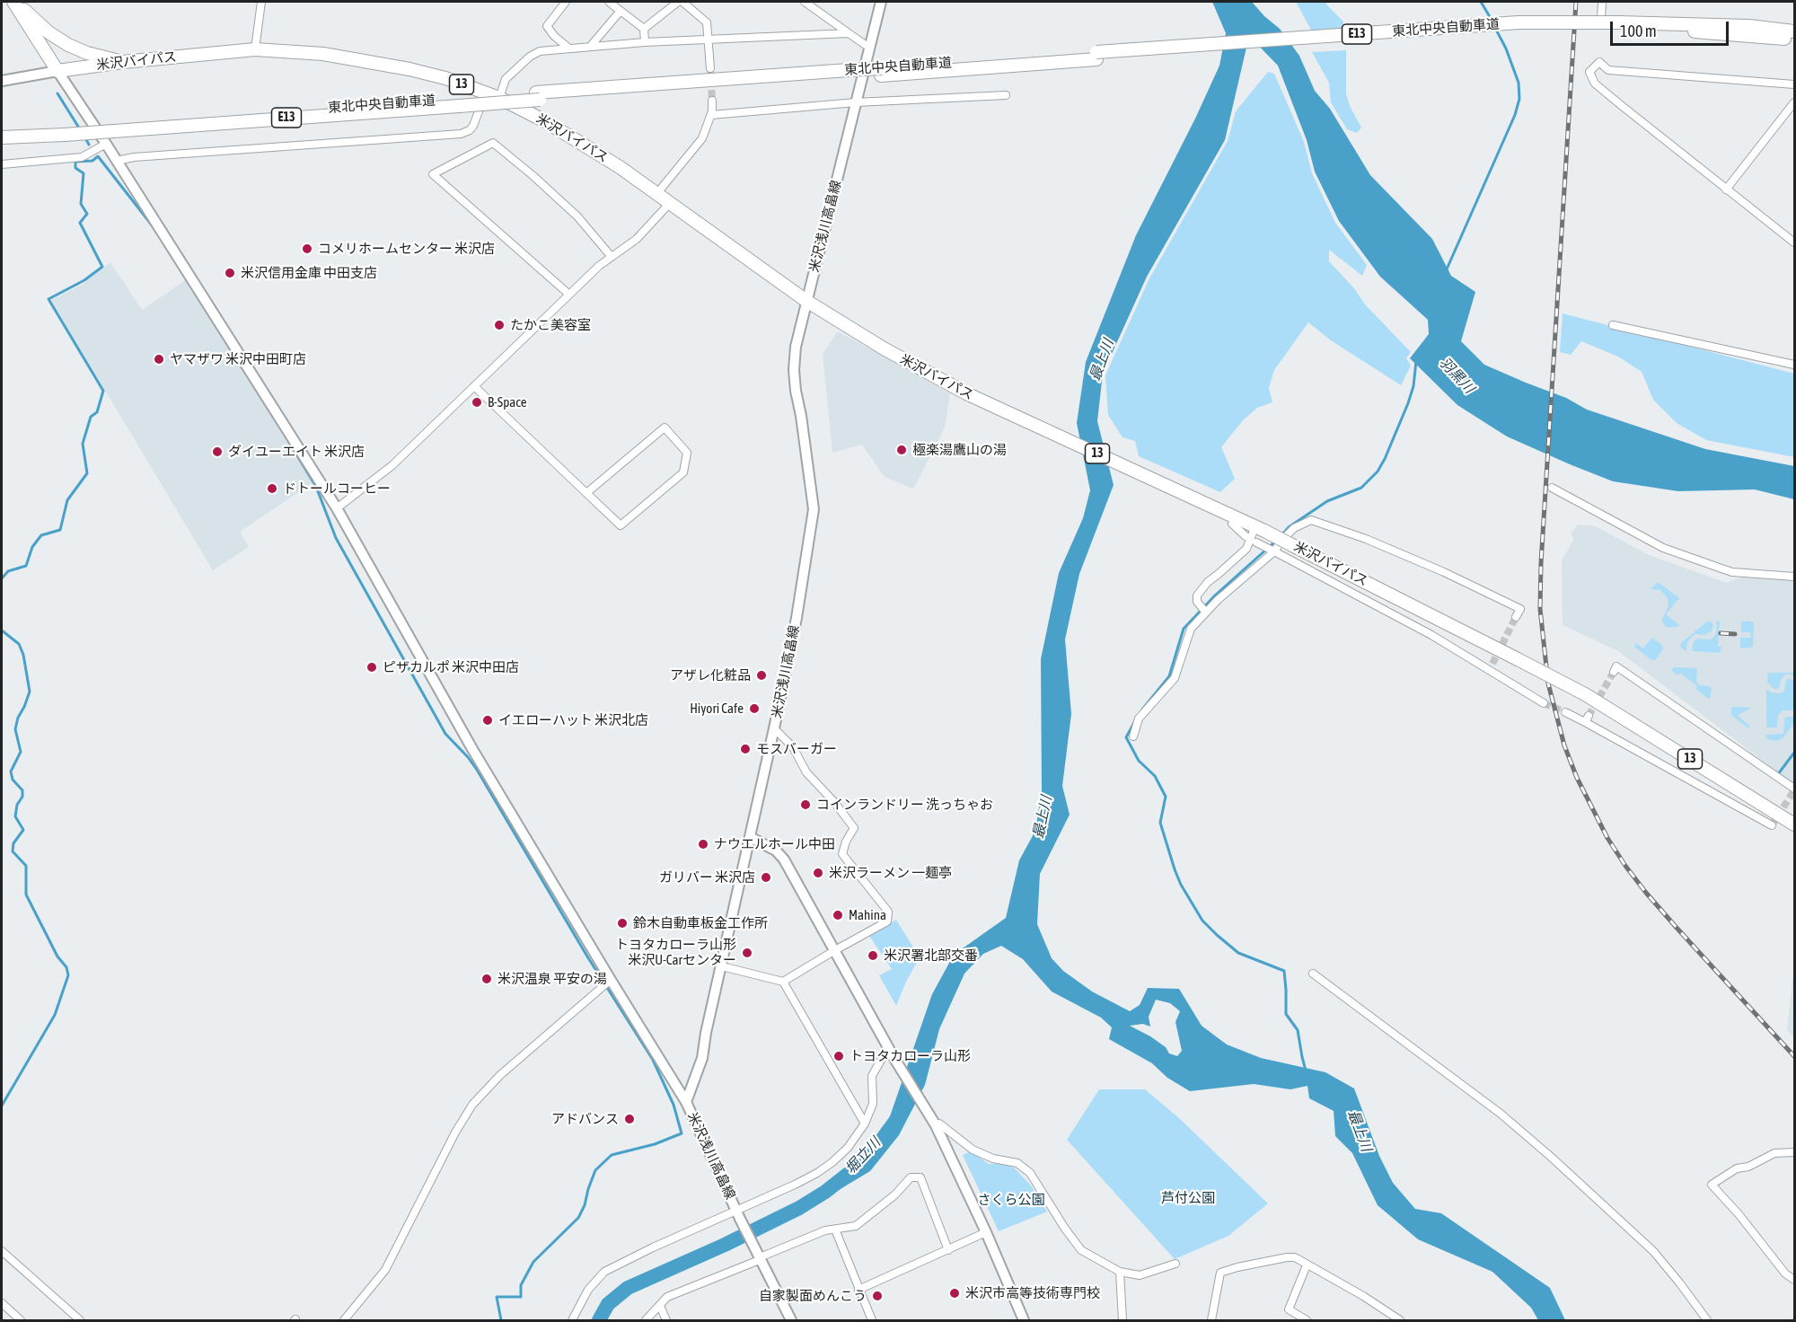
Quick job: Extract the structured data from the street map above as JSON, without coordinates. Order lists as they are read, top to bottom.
{
  "streets": {
    "highway": [
      "東北中央自動車道",
      "E13",
      "米沢バイパス",
      "13"
    ],
    "street": ["米沢浅川高畠線"]
  },
  "crossings": [
    ["米沢バイパス", "米沢浅川高畠線"]
  ],
  "water": ["最上川", "羽黒川", "堀立川"],
  "parks": ["芦付公園", "さくら公園"],
  "places": [
    "コメリホームセンター 米沢店",
    "米沢信用金庫 中田支店",
    "たかこ美容室",
    "ヤマザワ 米沢中田町店",
    "B-Space",
    "極楽湯鷹山の湯",
    "ダイユーエイト 米沢店",
    "ドトールコーヒー",
    "ピザカルポ 米沢中田店",
    "アザレ化粧品",
    "Hiyori Cafe",
    "イエローハット 米沢北店",
    "モスバーガー",
    "コインランドリー 洗っちゃお",
    "ナウエルホール中田",
    "米沢ラーメン 一麺亭",
    "ガリバー 米沢店",
    "Mahina",
    "鈴木自動車板金工作所",
    "トヨタカローラ山形 米沢U-Carセンター",
    "米沢署北部交番",
    "米沢温泉 平安の湯",
    "トヨタカローラ山形",
    "アドバンス",
    "米沢市高等技術専門校",
    "自家製面めんこう"
  ],
  "scale_bar": "100 m"
}
